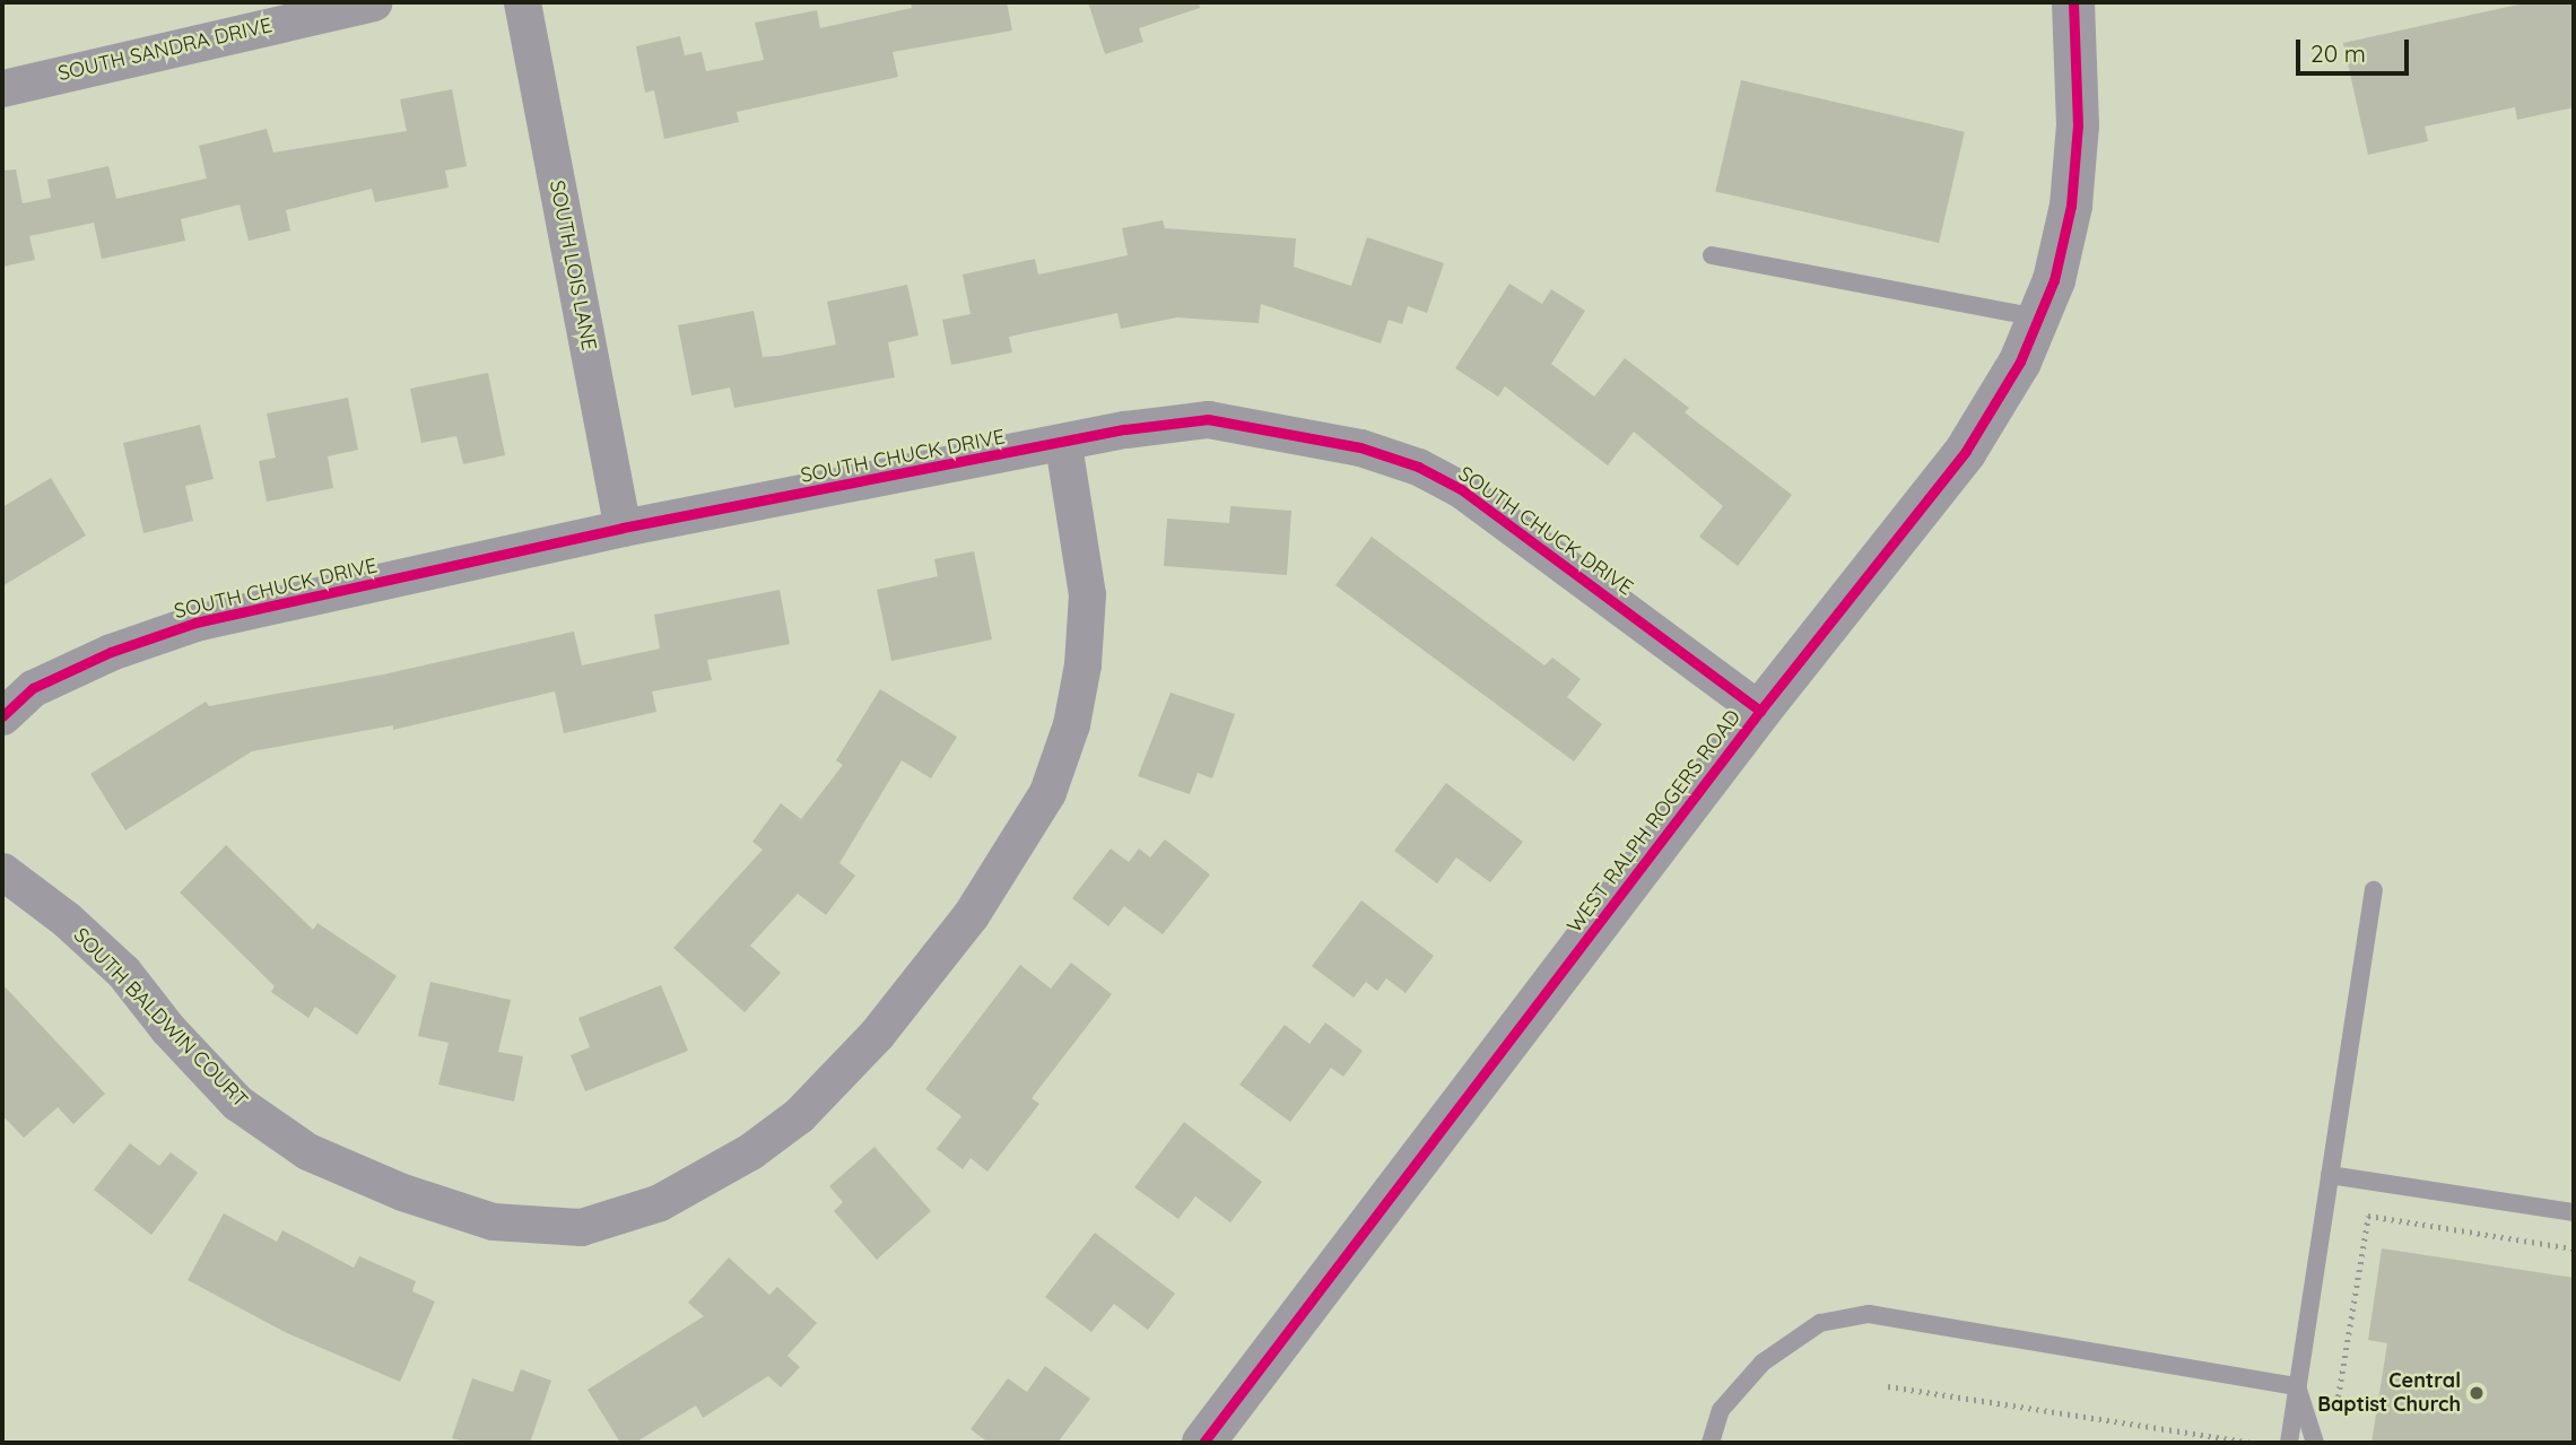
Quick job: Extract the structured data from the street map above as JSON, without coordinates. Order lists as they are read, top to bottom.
{
  "streets": {
    "street": [
      "SOUTH SANDRA DRIVE",
      "SOUTH LOIS LANE",
      "SOUTH CHUCK DRIVE",
      "WEST RALPH ROGERS ROAD",
      "SOUTH BALDWIN COURT"
    ]
  },
  "crossings": [
    ["SOUTH LOIS LANE", "SOUTH CHUCK DRIVE"],
    ["SOUTH CHUCK DRIVE", "WEST RALPH ROGERS ROAD"],
    ["SOUTH CHUCK DRIVE", "SOUTH BALDWIN COURT"]
  ],
  "places": ["Central Baptist Church"],
  "scale_bar": "20 m"
}
